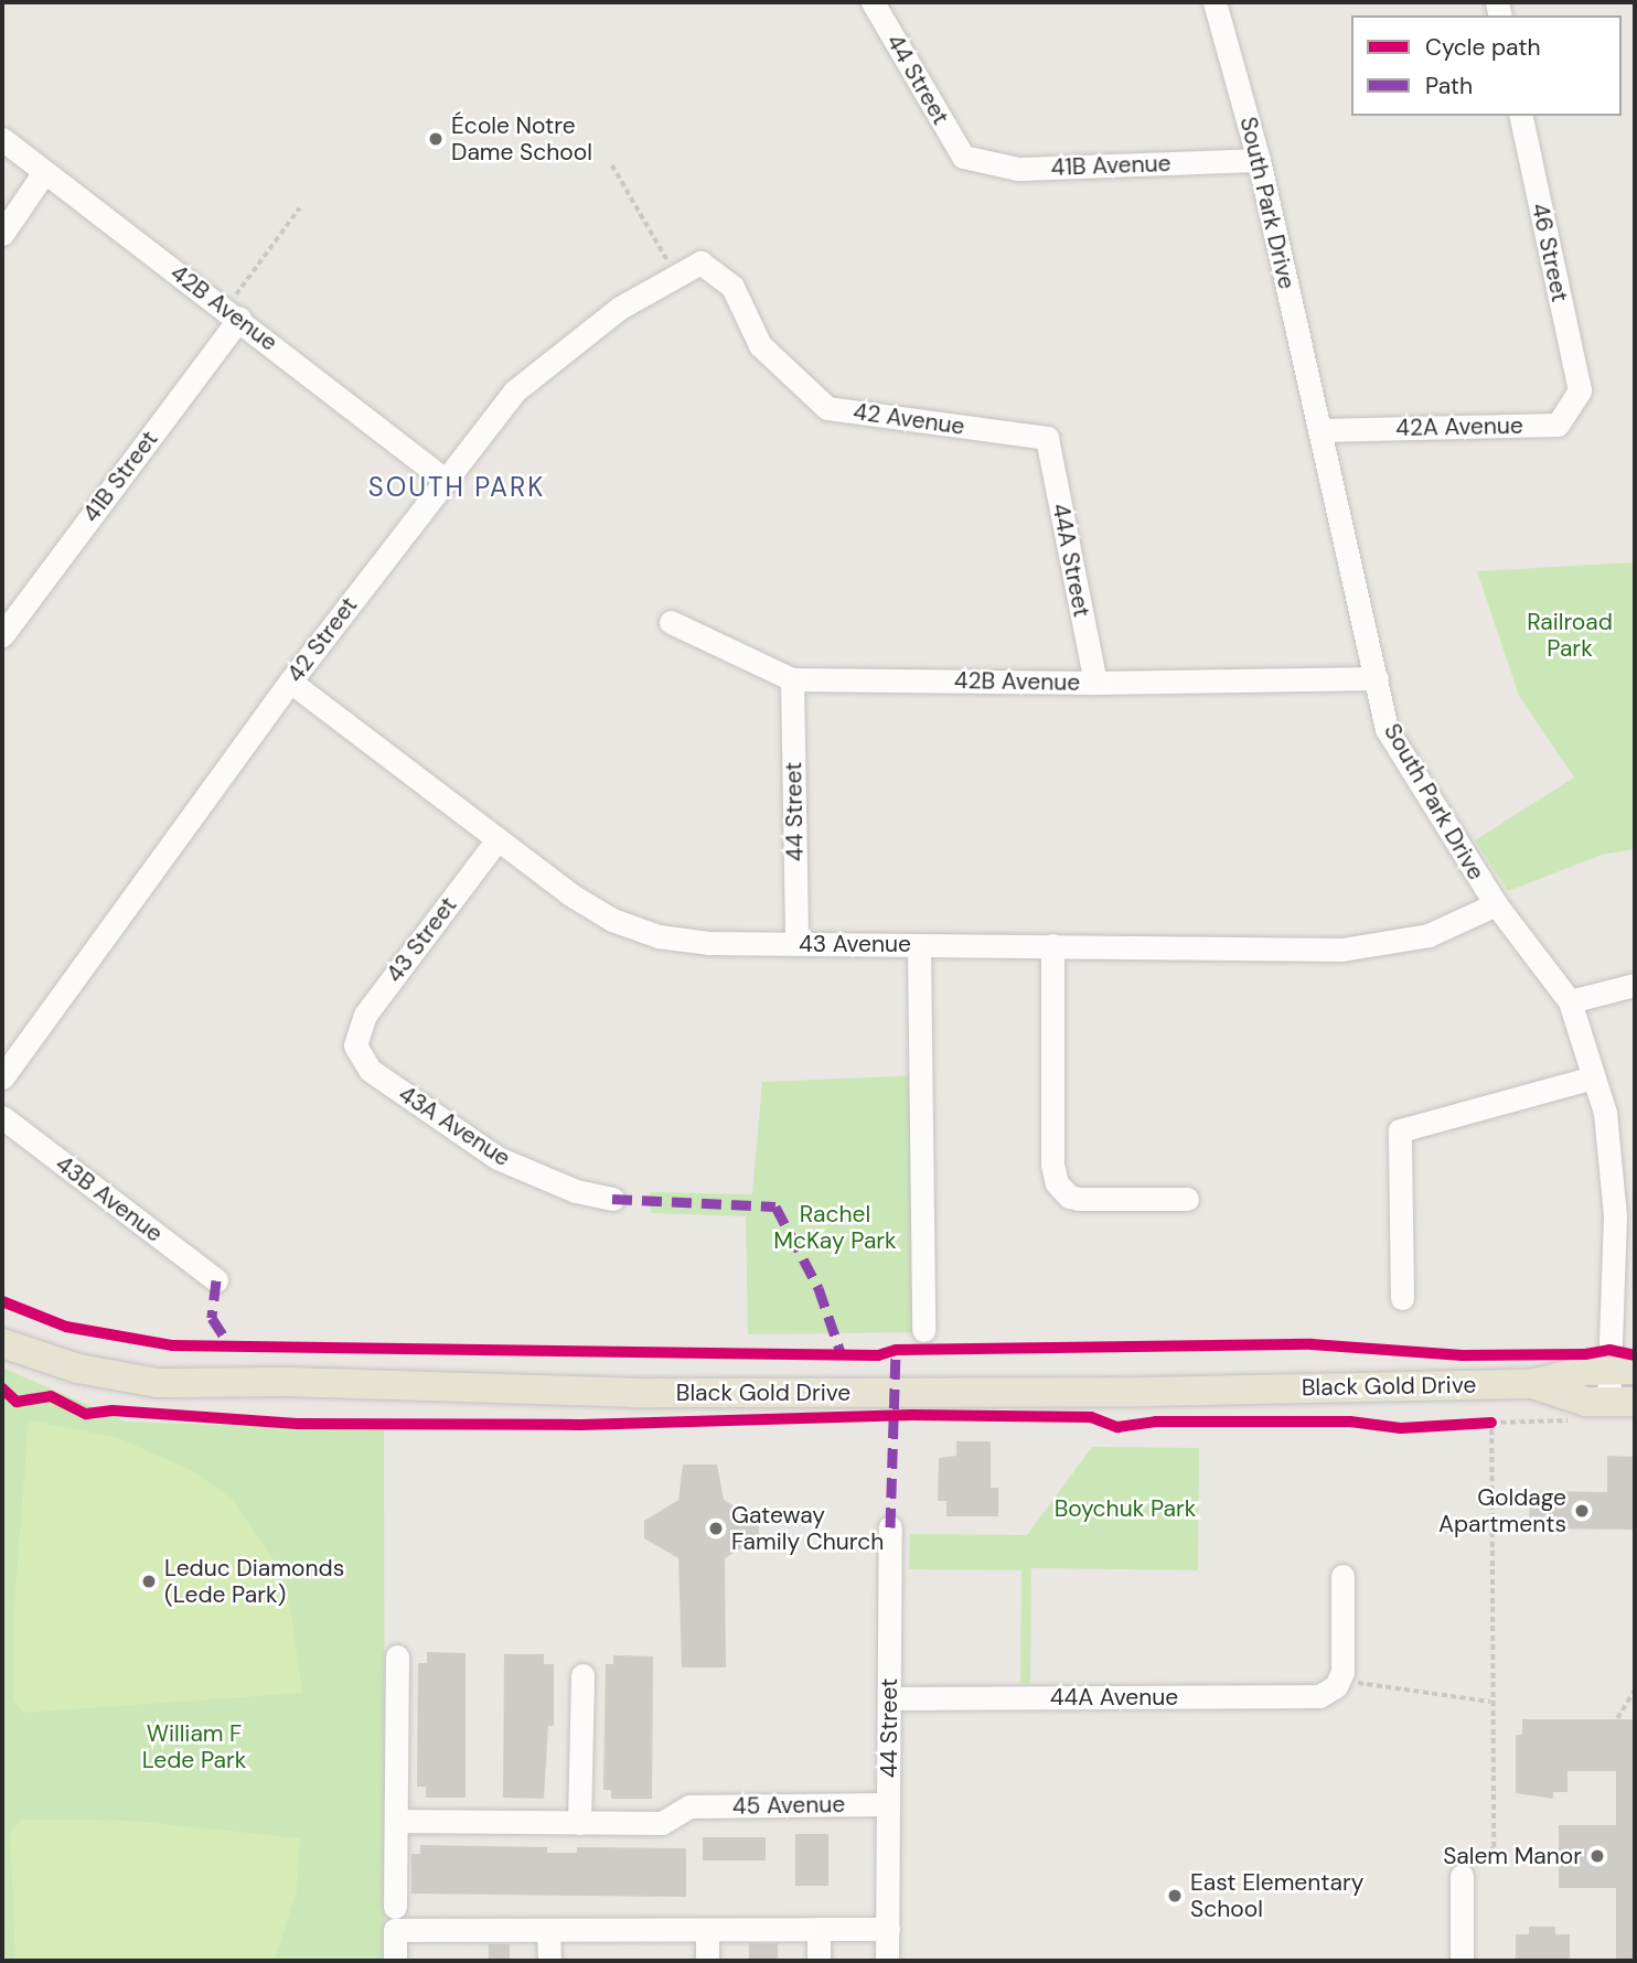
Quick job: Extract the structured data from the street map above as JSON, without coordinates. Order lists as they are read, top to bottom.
{
  "streets": {
    "main road": ["Black Gold Drive"],
    "street": [
      "44 Street",
      "41B Avenue",
      "South Park Drive",
      "46 Street",
      "42B Avenue",
      "42 Avenue",
      "42A Avenue",
      "41B Street",
      "44A Street",
      "42 Street",
      "43 Street",
      "43 Avenue",
      "43A Avenue",
      "43B Avenue",
      "44A Avenue",
      "45 Avenue"
    ]
  },
  "crossings": [
    ["44 Street", "41B Avenue"],
    ["44 Street", "42B Avenue"],
    ["44 Street", "43 Avenue"],
    ["44 Street", "44A Avenue"],
    ["44 Street", "45 Avenue"],
    ["41B Avenue", "South Park Drive"],
    ["South Park Drive", "42B Avenue"],
    ["South Park Drive", "42A Avenue"],
    ["South Park Drive", "43 Avenue"],
    ["South Park Drive", "Black Gold Drive"],
    ["46 Street", "42A Avenue"],
    ["42B Avenue", "41B Street"],
    ["42B Avenue", "44A Street"],
    ["42B Avenue", "42 Street"],
    ["42 Avenue", "44A Street"],
    ["42 Avenue", "42 Street"],
    ["42 Street", "43 Avenue"],
    ["43 Street", "43 Avenue"],
    ["43 Street", "43A Avenue"]
  ],
  "districts": ["SOUTH PARK"],
  "parks": [
    "Railroad Park",
    "Rachel McKay Park",
    "Boychuk Park",
    "William F Lede Park"
  ],
  "places": [
    "École Notre Dame School",
    "Goldage Apartments",
    "Gateway Family Church",
    "Leduc Diamonds (Lede Park)",
    "Salem Manor",
    "East Elementary School"
  ],
  "legend": ["Cycle path", "Path"]
}
